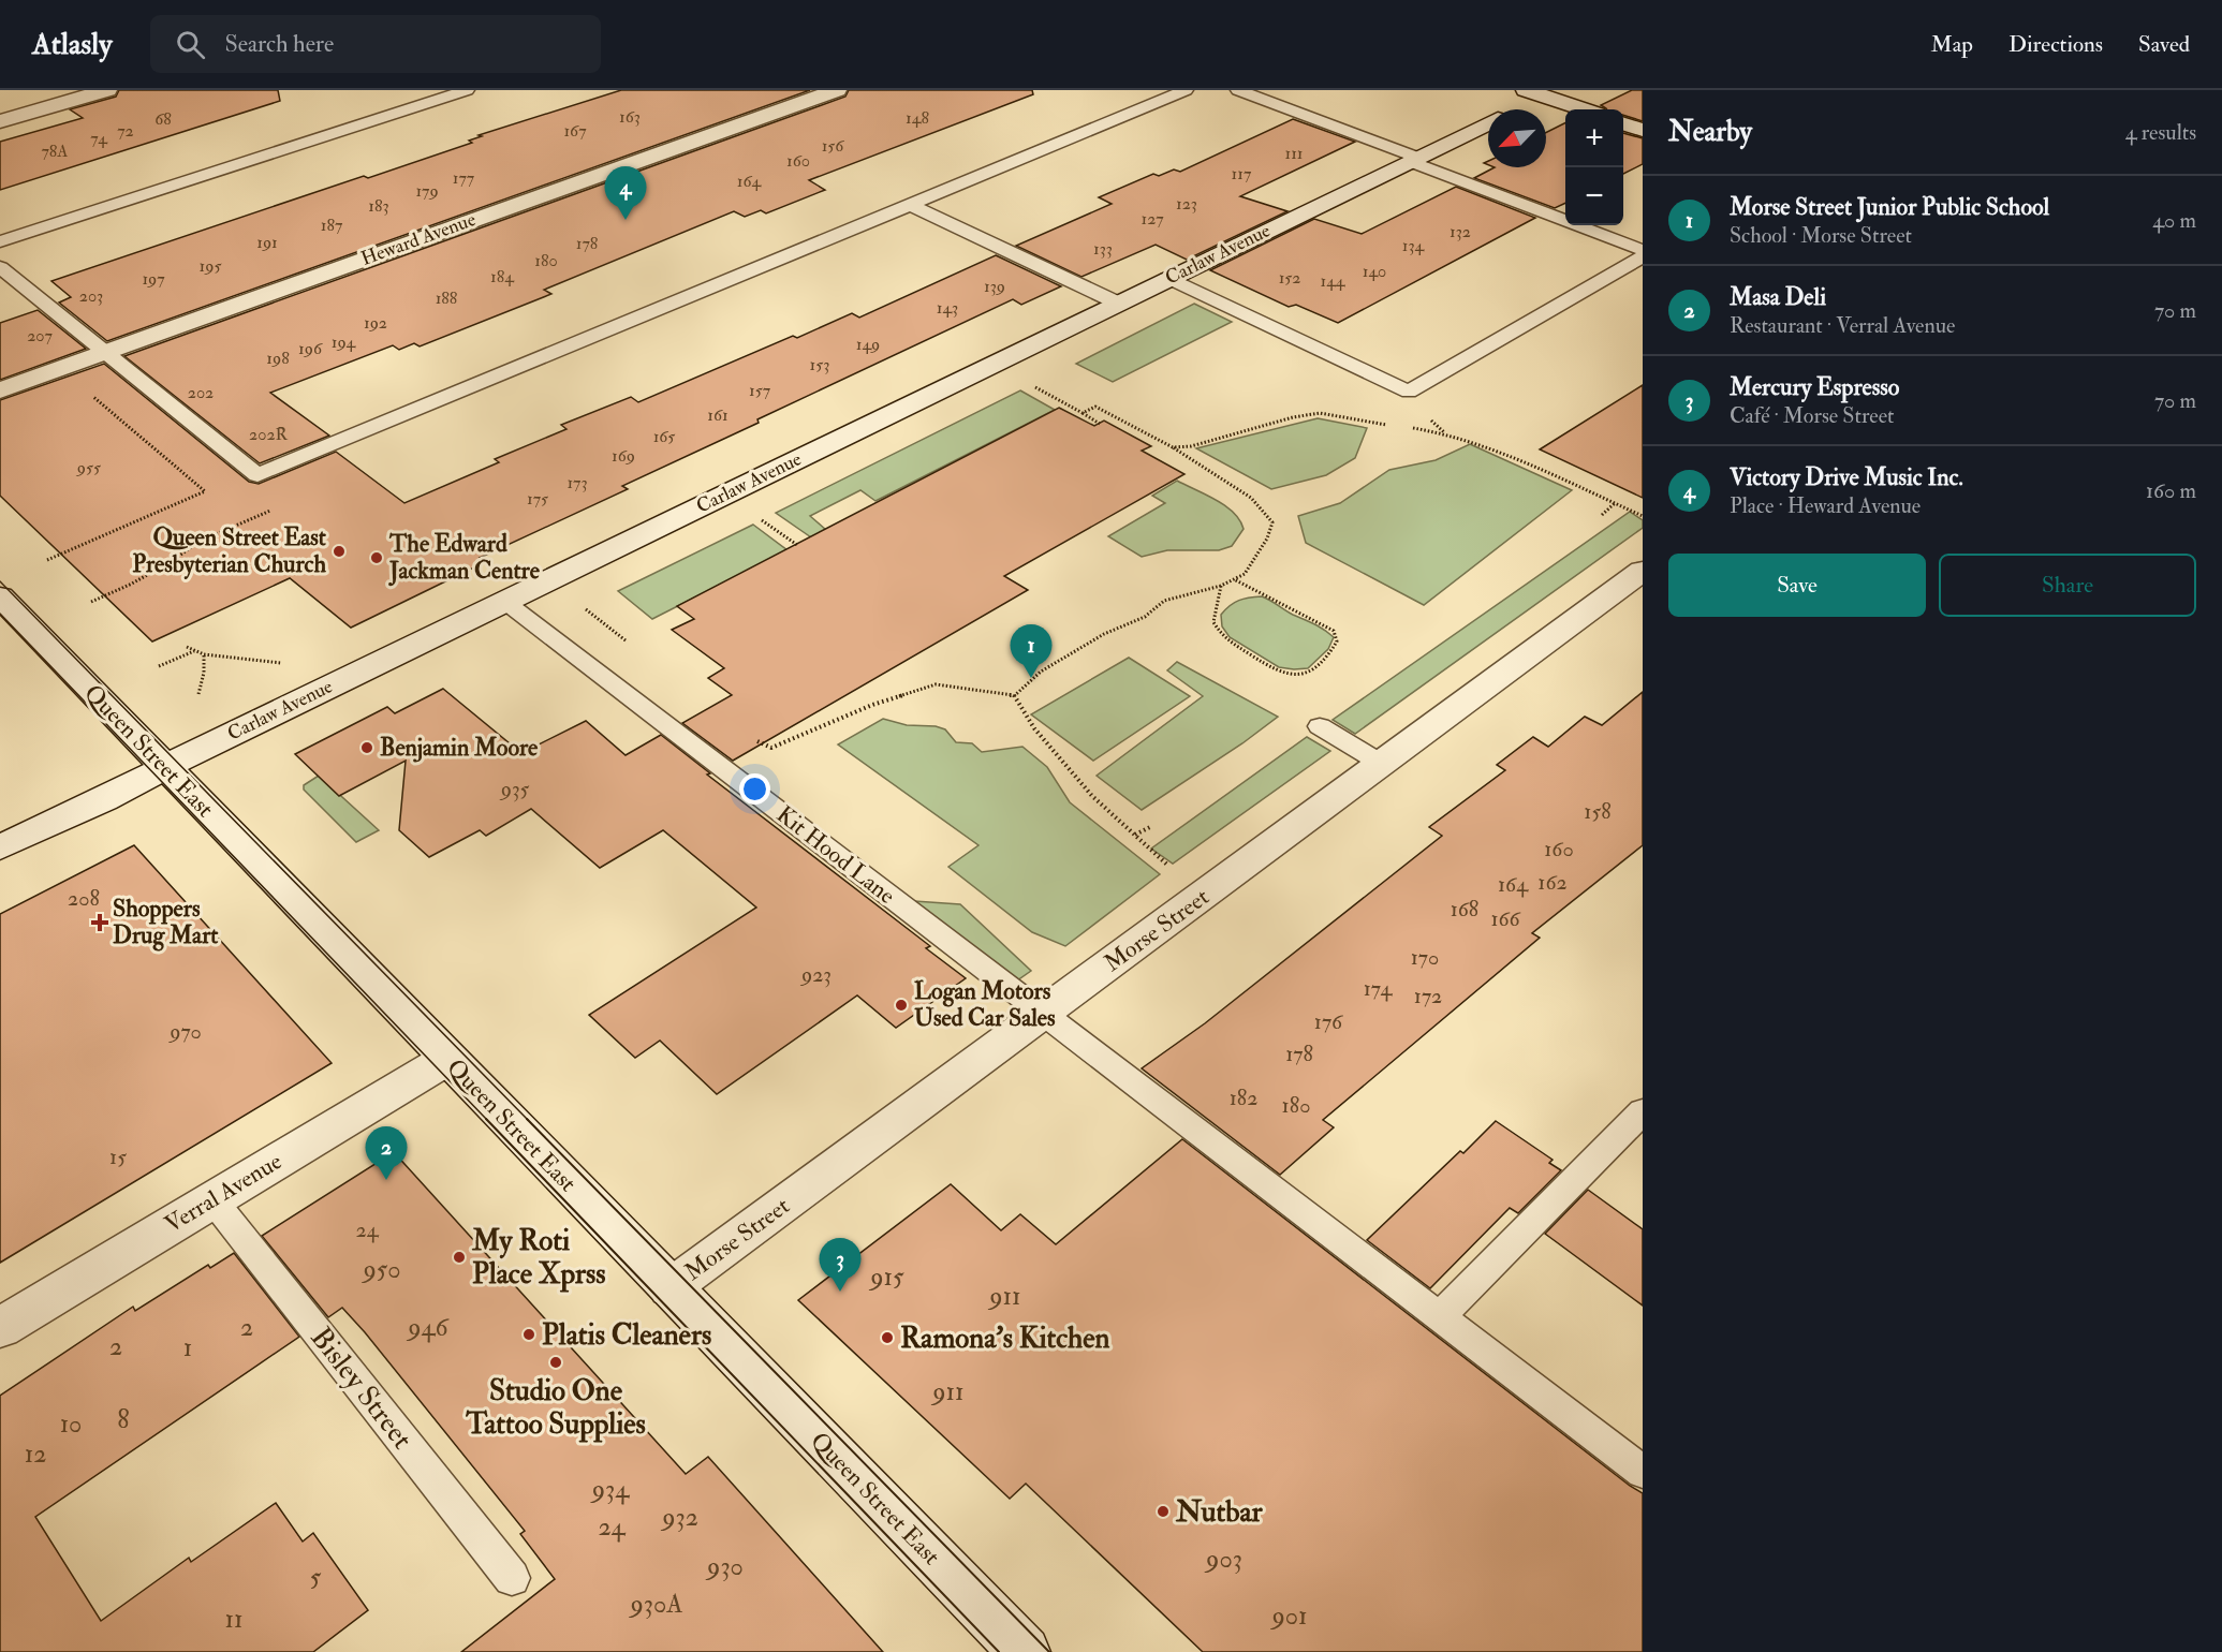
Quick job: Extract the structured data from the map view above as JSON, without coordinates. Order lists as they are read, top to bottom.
{
  "streets": {
    "main road": [
      "Heward Avenue",
      "Carlaw Avenue",
      "Queen Street East",
      "Morse Street",
      "Verral Avenue"
    ],
    "lane": ["Kit Hood Lane", "Bisley Street"]
  },
  "crossings": [
    ["Carlaw Avenue", "Queen Street East"],
    ["Carlaw Avenue", "Kit Hood Lane"],
    ["Queen Street East", "Morse Street"],
    ["Queen Street East", "Verral Avenue"],
    ["Kit Hood Lane", "Morse Street"],
    ["Verral Avenue", "Bisley Street"]
  ],
  "places": {
    "other": [
      "Queen Street East Presbyterian Church",
      "The Edward Jackman Centre",
      "Benjamin Moore",
      "Logan Motors Used Car Sales",
      "My Roti Place Xprss",
      "Platis Cleaners",
      "Ramona's Kitchen",
      "Studio One Tattoo Supplies",
      "Nutbar"
    ],
    "health": ["Shoppers Drug Mart"]
  },
  "house_numbers": [
    "163",
    "148",
    "68",
    "72",
    "167",
    "74",
    "156",
    "78A",
    "111",
    "160",
    "117",
    "177",
    "164",
    "179",
    "123",
    "183",
    "127",
    "187",
    "132",
    "191",
    "178",
    "134",
    "133",
    "180",
    "195",
    "140",
    "184",
    "152",
    "197",
    "144",
    "139",
    "203",
    "188",
    "143",
    "192",
    "207",
    "194",
    "149",
    "196",
    "198",
    "153",
    "157",
    "202",
    "161",
    "202R",
    "165",
    "169",
    "955",
    "173",
    "175",
    "935",
    "158",
    "160",
    "162",
    "164",
    "208",
    "168",
    "166",
    "170",
    "923",
    "174",
    "172",
    "176",
    "970",
    "178",
    "182",
    "180",
    "15",
    "24",
    "950",
    "915",
    "911",
    "2",
    "946",
    "2",
    "1",
    "911",
    "8",
    "10",
    "12",
    "934",
    "932",
    "24",
    "903",
    "930",
    "5",
    "930A",
    "901",
    "11"
  ],
  "north": "bottom left",
  "page": {
    "header": "Atlasly",
    "search": "Search here",
    "nav": ["Map", "Directions", "Saved"],
    "heading": ["Nearby", "4 results"],
    "map_buttons": ["+", "−"],
    "pins": [
      "4",
      "1",
      "2",
      "3"
    ],
    "list": [
      {
        "mark": "1",
        "name": "Morse Street Junior Public School",
        "note": "School · Morse Street",
        "value": "40 m"
      },
      {
        "mark": "2",
        "name": "Masa Deli",
        "note": "Restaurant · Verral Avenue",
        "value": "70 m"
      },
      {
        "mark": "3",
        "name": "Mercury Espresso",
        "note": "Café · Morse Street",
        "value": "70 m"
      },
      {
        "mark": "4",
        "name": "Victory Drive Music Inc.",
        "note": "Place · Heward Avenue",
        "value": "160 m"
      }
    ],
    "buttons": ["Save", "Share"]
  }
}
